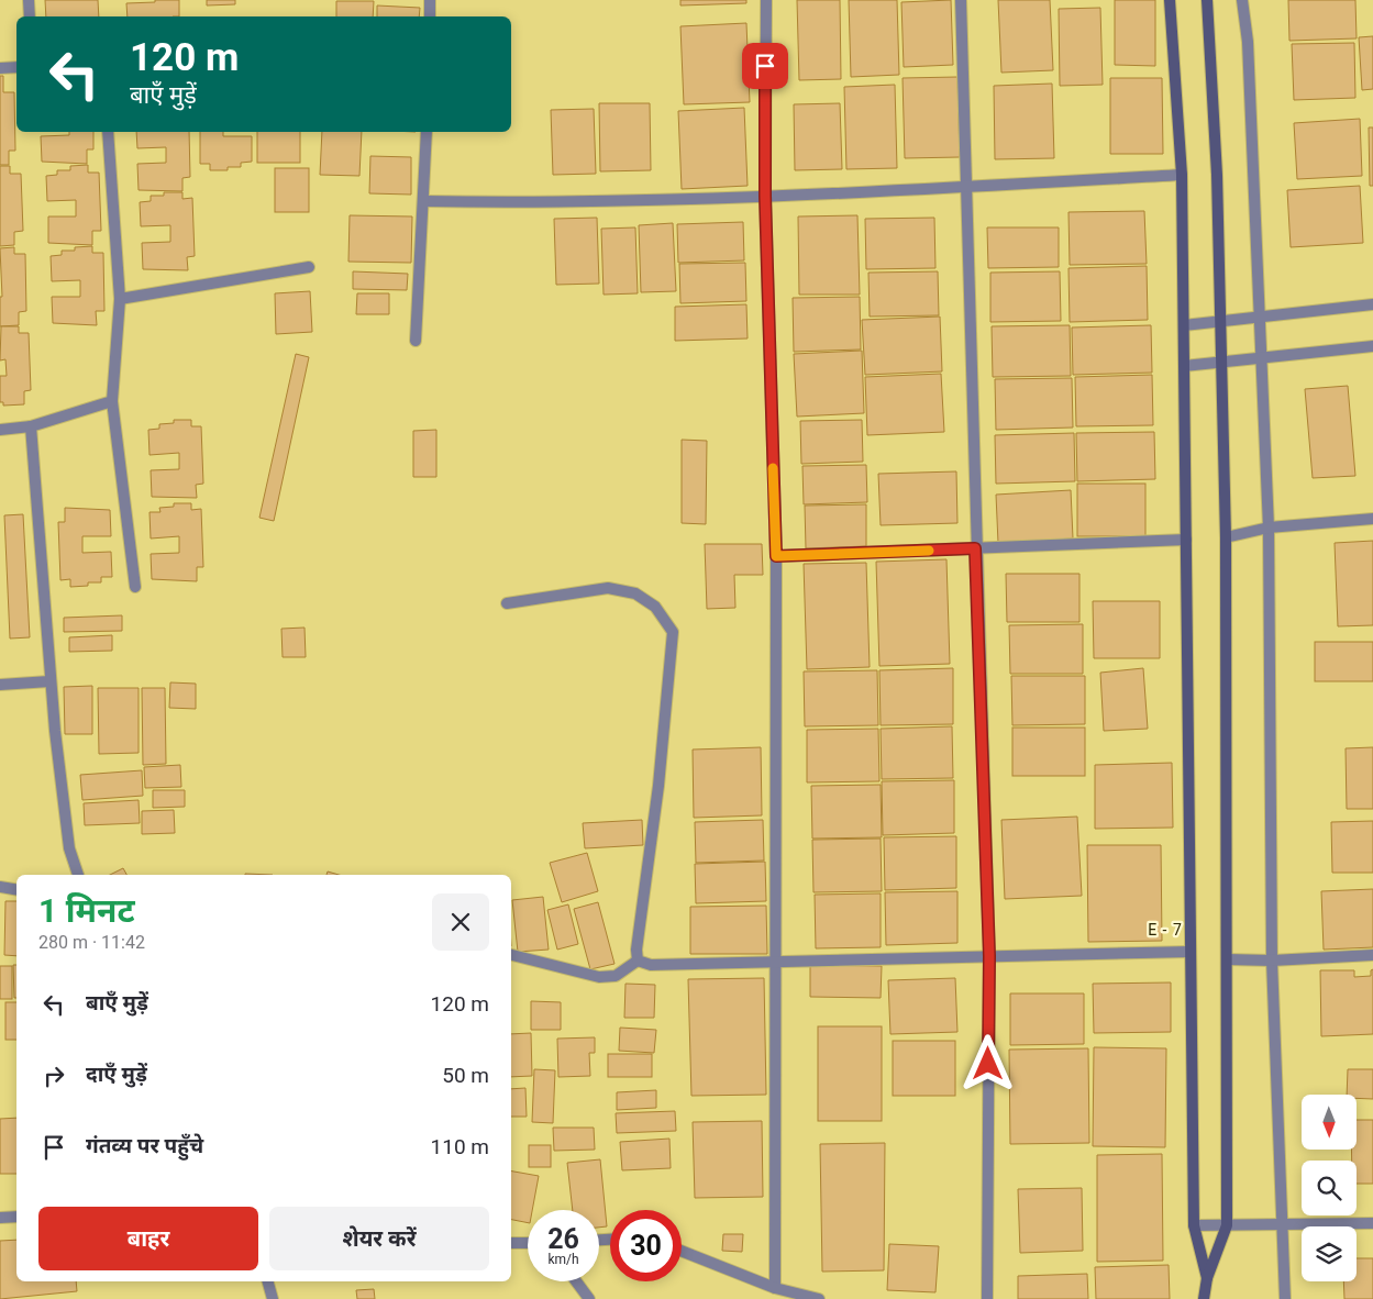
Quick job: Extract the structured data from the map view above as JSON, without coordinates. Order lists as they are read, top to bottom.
{
  "districts": ["E - 7"],
  "north": "bottom",
  "page": {
    "turn": ["120 m", "बाएँ मुड़ें"],
    "heading": ["1 मिनट", "280 m · 11:42"],
    "list": [
      {
        "name": "बाएँ मुड़ें",
        "value": "120 m"
      },
      {
        "name": "दाएँ मुड़ें",
        "value": "50 m"
      },
      {
        "name": "गंतव्य पर पहुँचे",
        "value": "110 m"
      }
    ],
    "buttons": ["बाहर", "शेयर करें"],
    "speed": "26 km/h",
    "limit": "30"
  }
}
